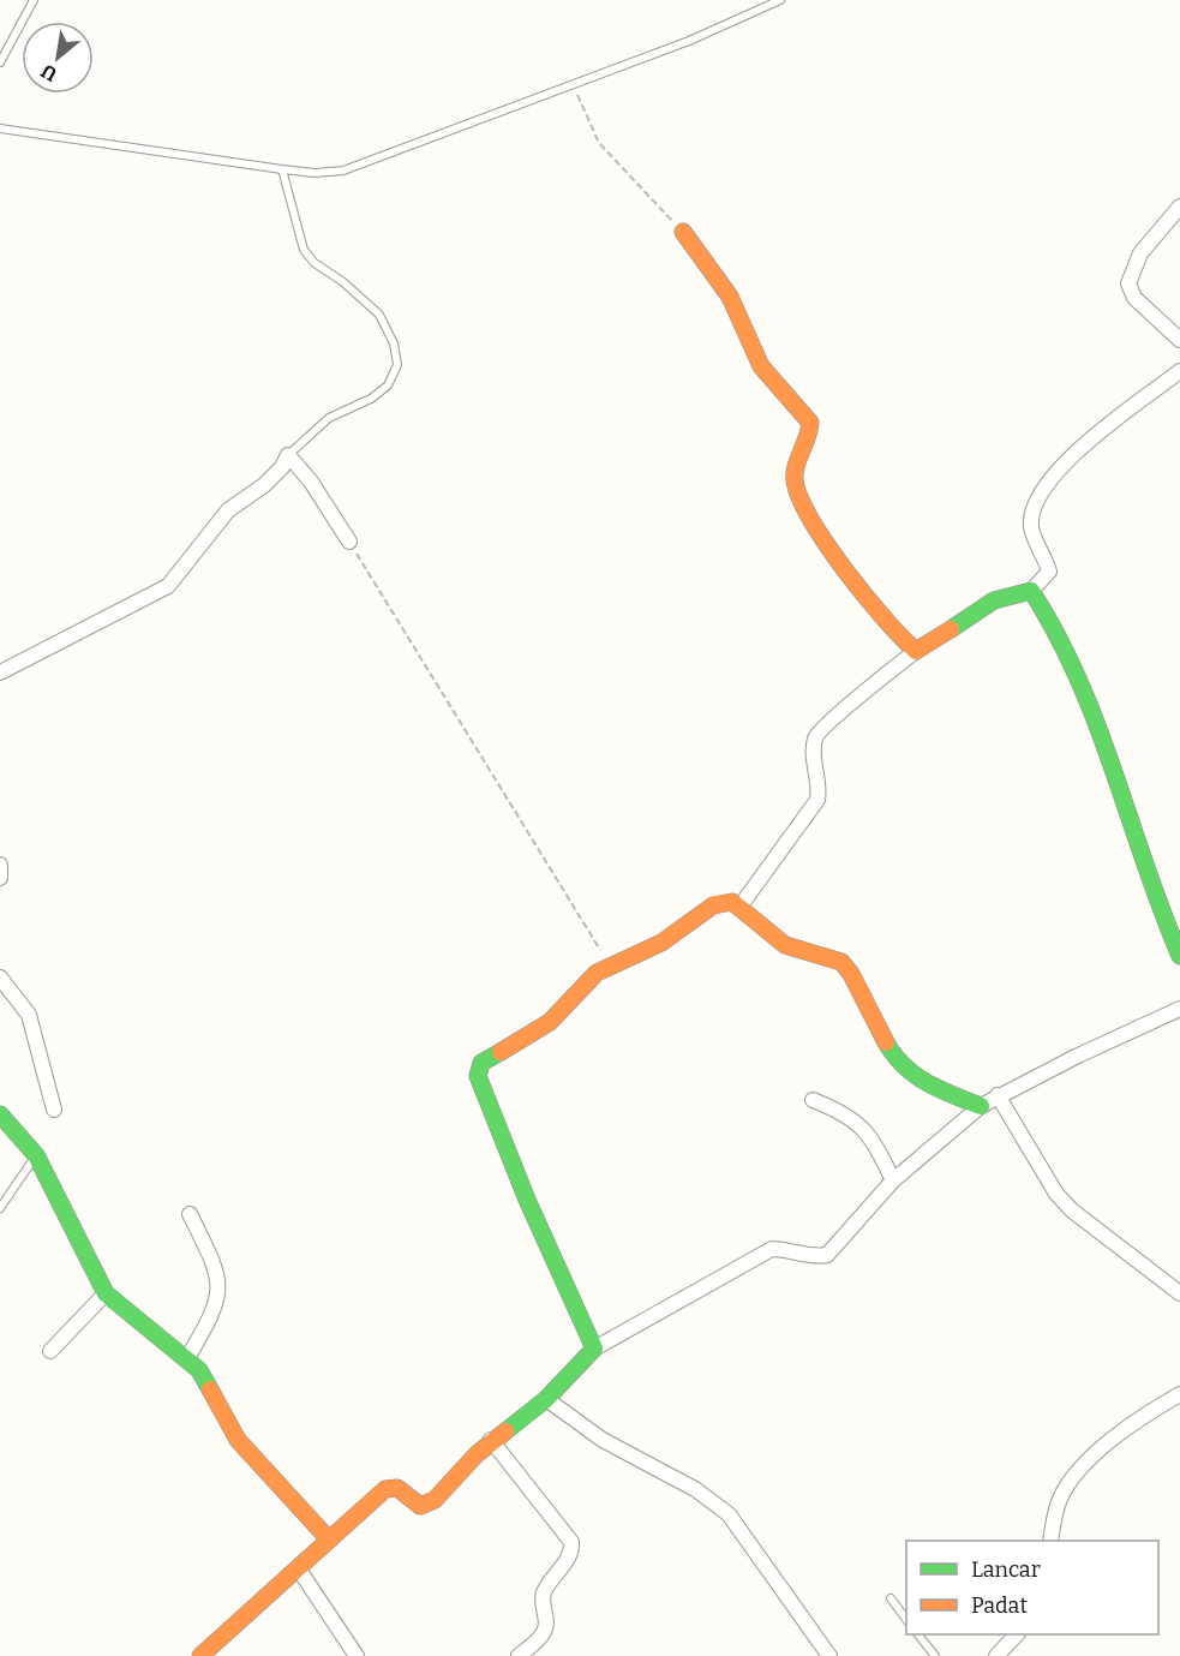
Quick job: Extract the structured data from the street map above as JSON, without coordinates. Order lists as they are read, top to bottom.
{
  "legend": ["Lancar", "Padat"],
  "north": "bottom left"
}
